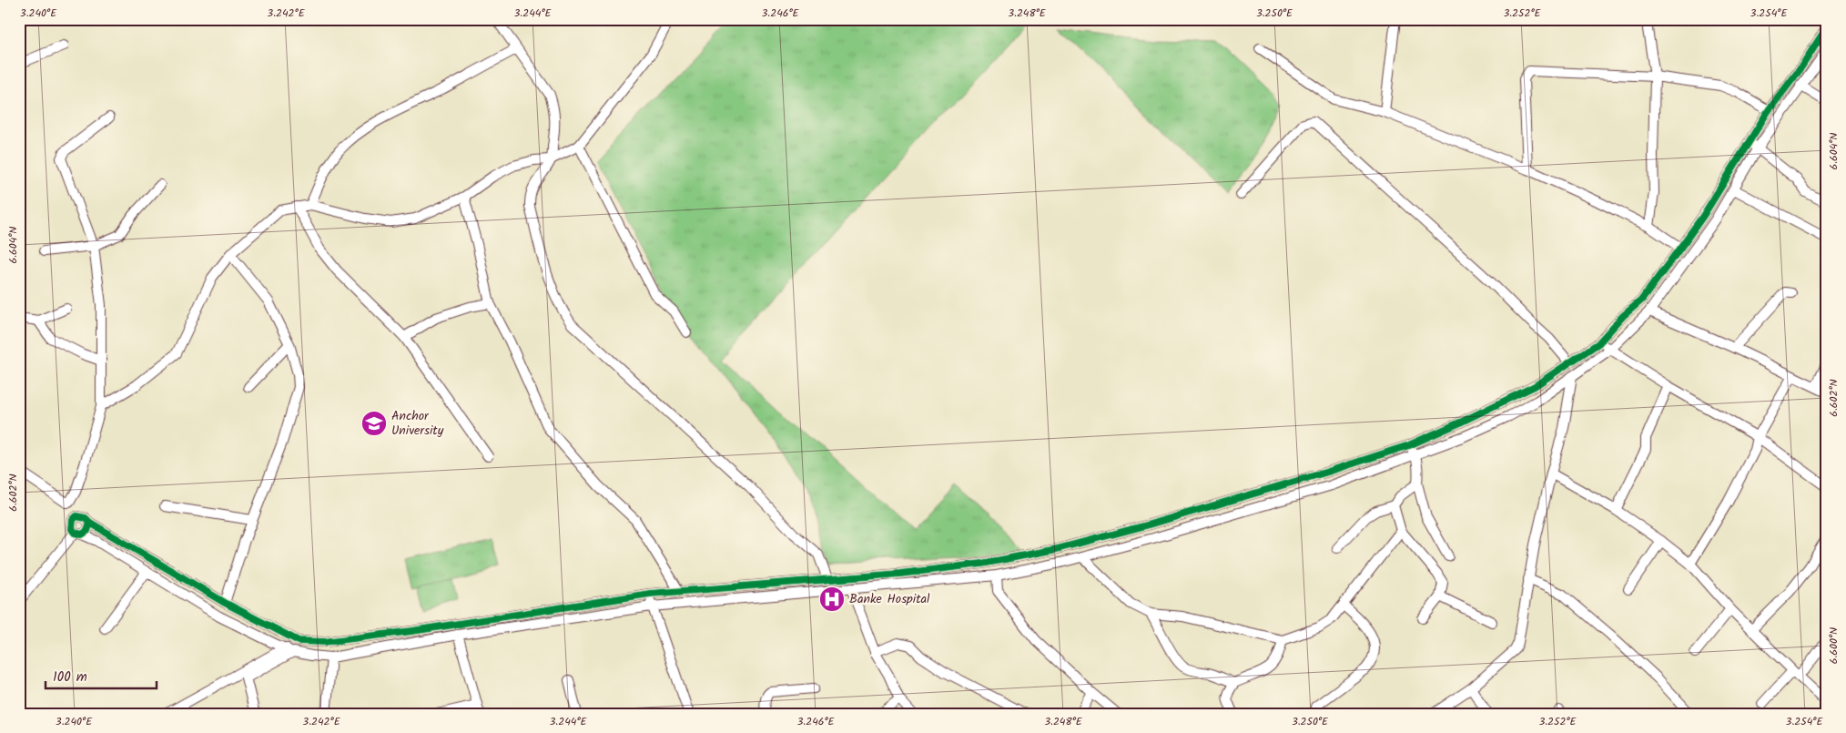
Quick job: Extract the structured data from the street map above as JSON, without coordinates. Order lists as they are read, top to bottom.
{
  "places": {
    "school or university": ["Anchor University"],
    "hospital": ["Banke Hospital"]
  },
  "scale_bar": "100 m",
  "coordinates": [
    "3.240°E",
    "3.242°E",
    "3.244°E",
    "3.246°E",
    "3.248°E",
    "3.250°E",
    "3.252°E",
    "3.254°E",
    "6.604°N",
    "6.602°N",
    "6.600°N"
  ]
}
